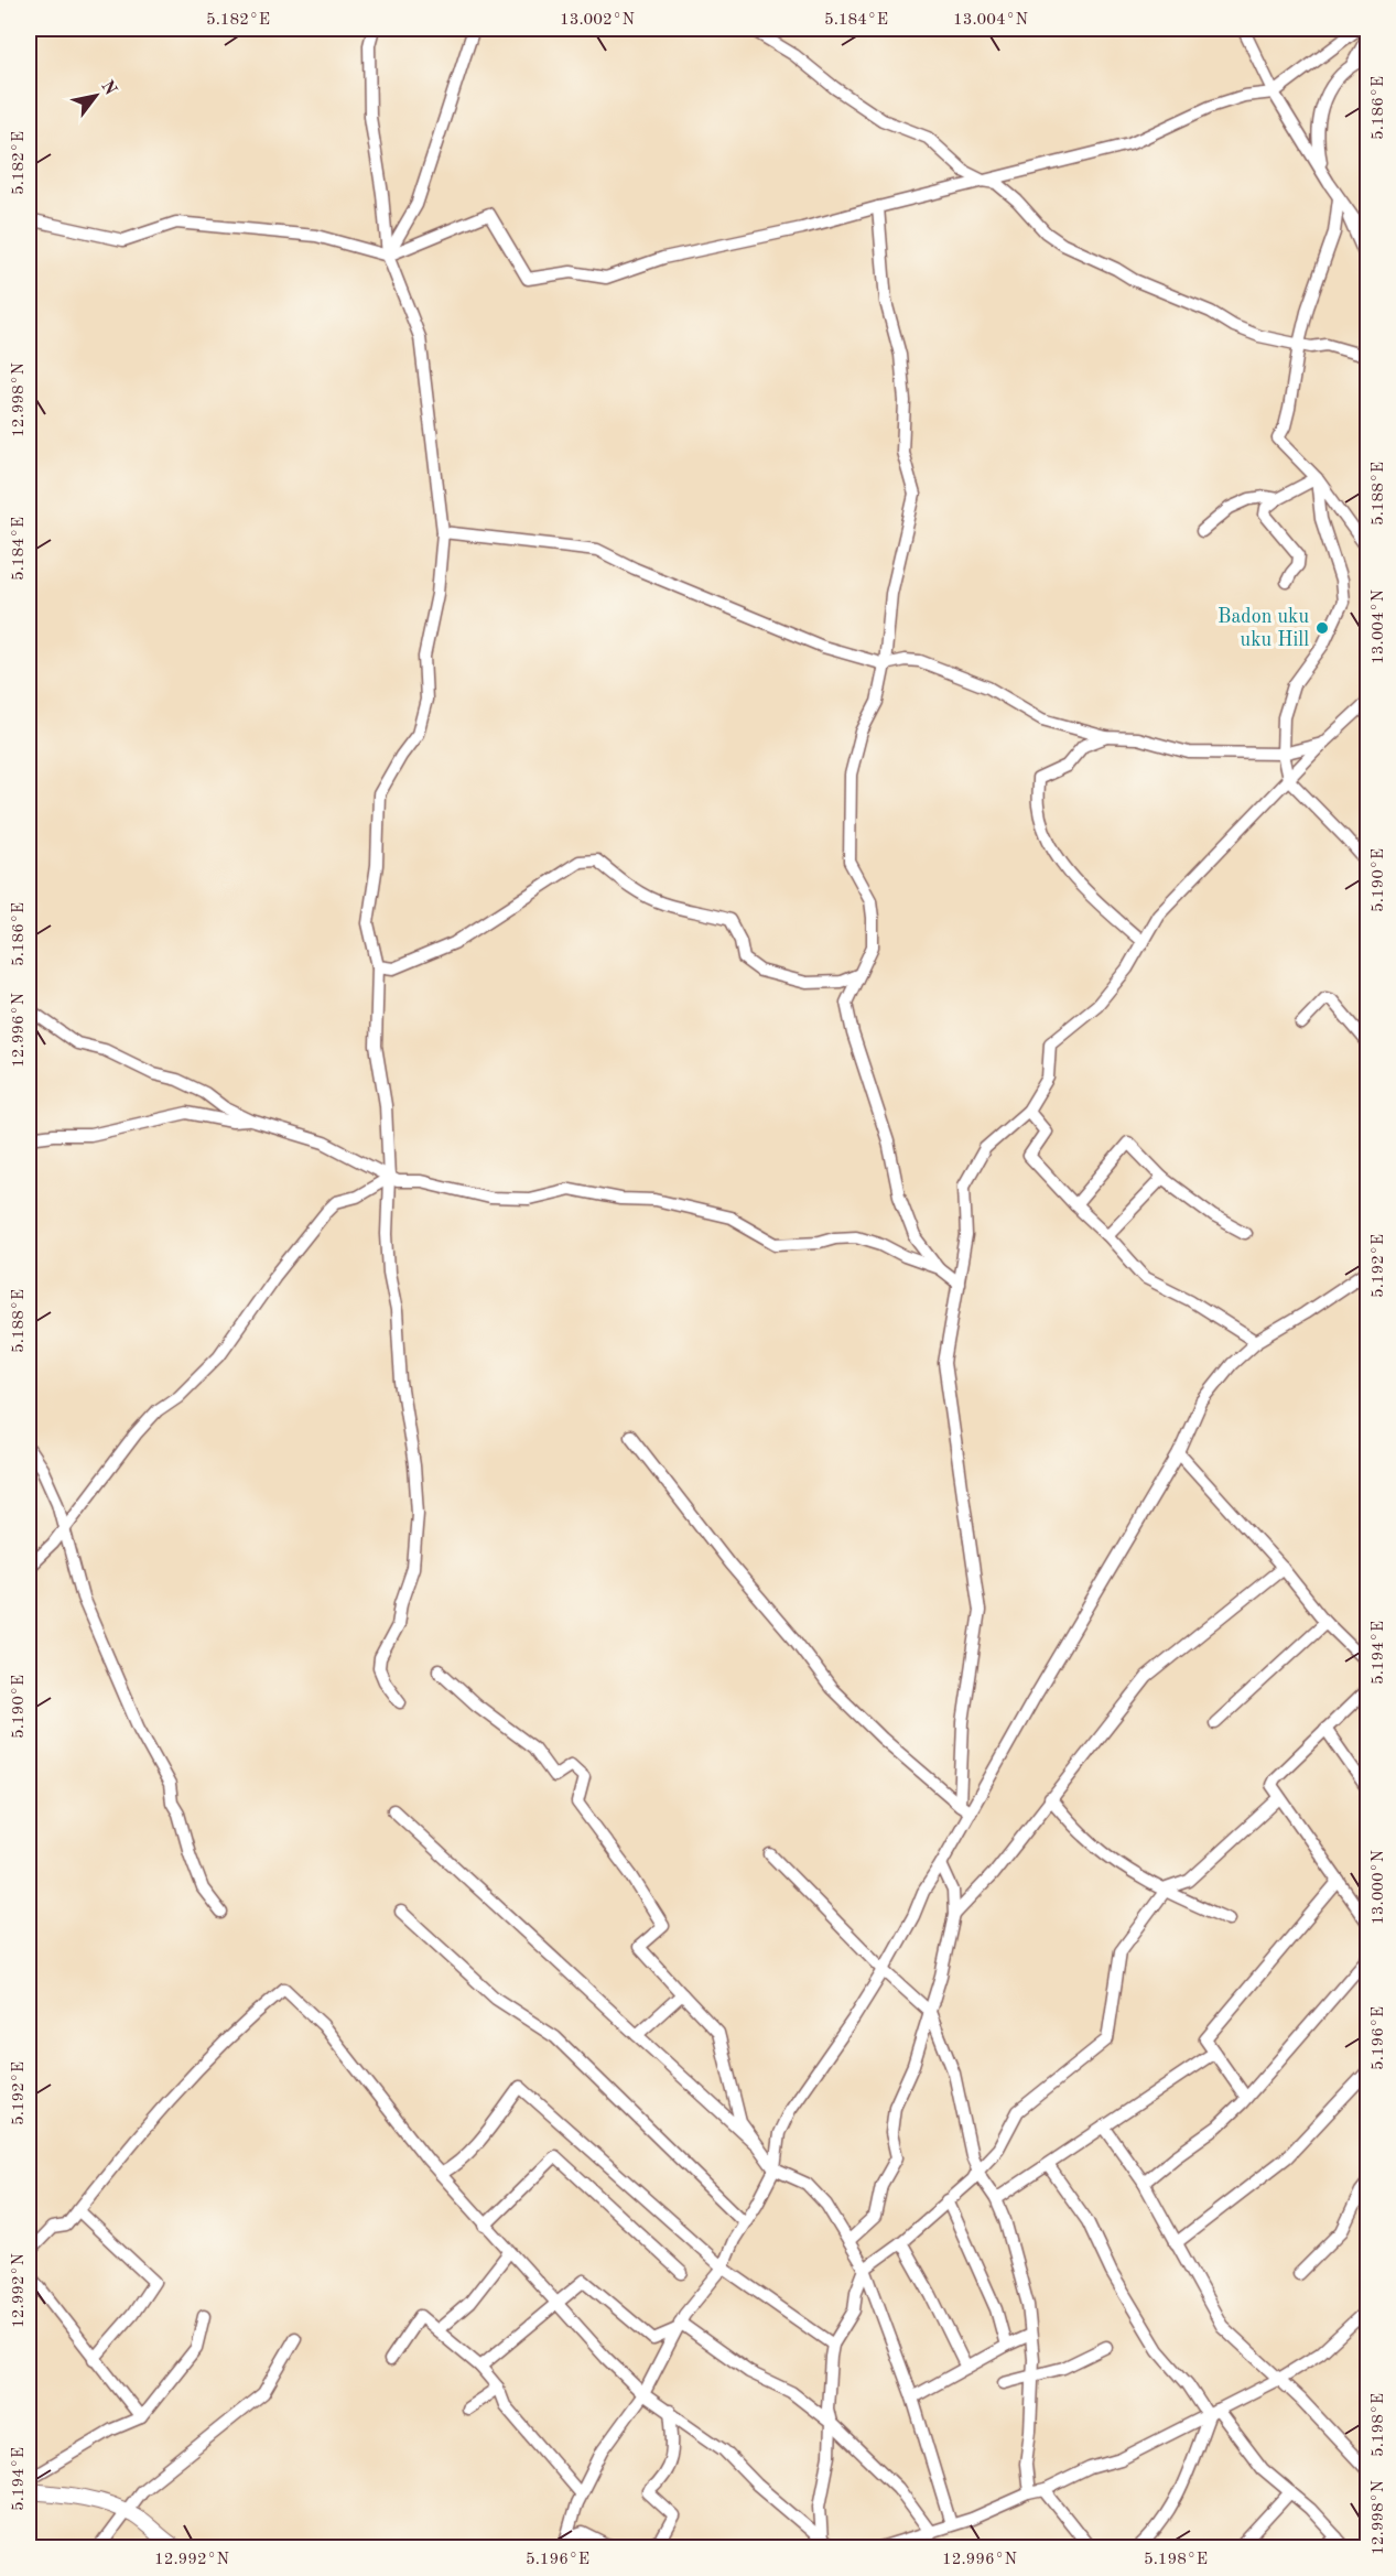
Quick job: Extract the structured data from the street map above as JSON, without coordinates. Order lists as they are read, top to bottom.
{
  "places": ["Badon uku uku Hill"],
  "north": "top right",
  "coordinates": [
    "5.182°E",
    "13.002°N",
    "5.184°E",
    "13.004°N",
    "5.186°E",
    "12.998°N",
    "5.188°E",
    "5.190°E",
    "12.996°N",
    "5.192°E",
    "5.194°E",
    "13.000°N",
    "5.196°E",
    "12.992°N",
    "5.198°E"
  ]
}
